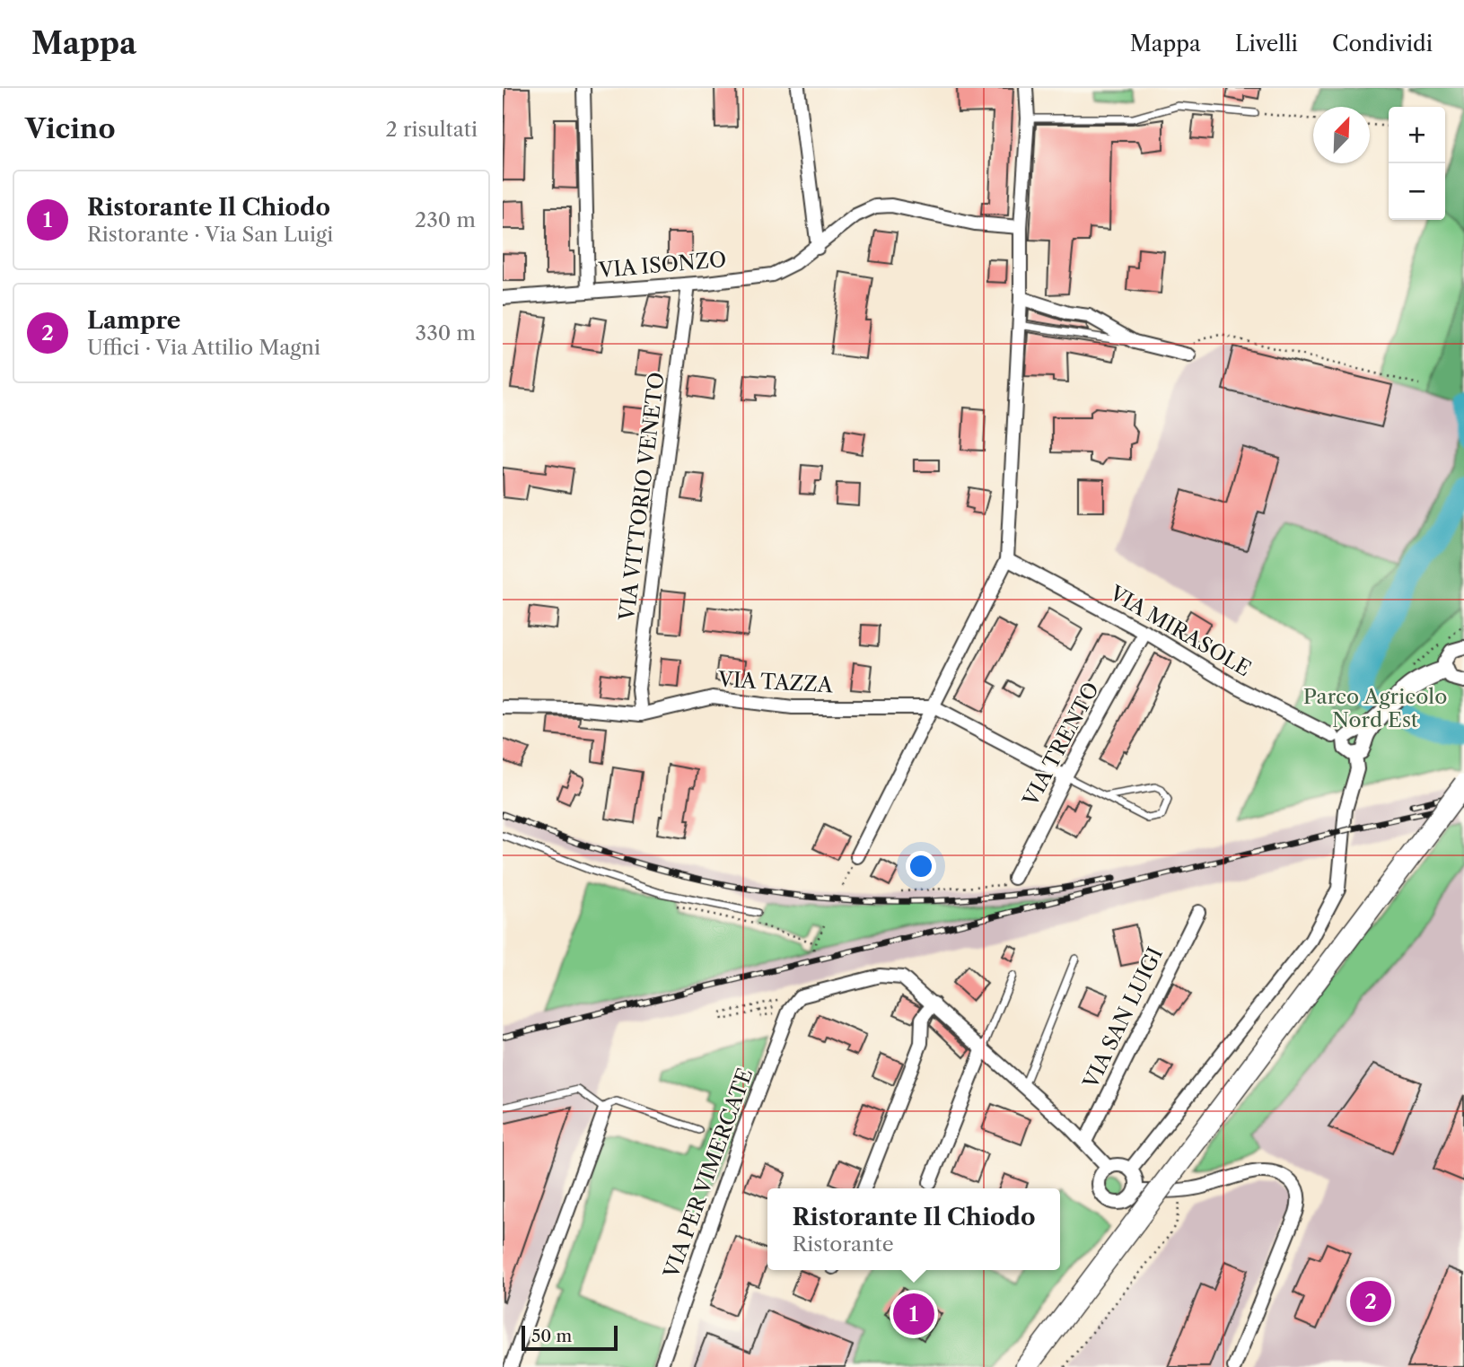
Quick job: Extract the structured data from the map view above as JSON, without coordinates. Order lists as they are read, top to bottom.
{
  "streets": {
    "street": [
      "VIA ISONZO",
      "VIA VITTORIO VENETO",
      "VIA MIRASOLE",
      "VIA TAZZA",
      "VIA TRENTO",
      "VIA SAN LUIGI",
      "VIA PER VIMERCATE"
    ]
  },
  "crossings": [
    ["VIA ISONZO", "VIA VITTORIO VENETO"],
    ["VIA VITTORIO VENETO", "VIA TAZZA"],
    ["VIA MIRASOLE", "VIA TRENTO"]
  ],
  "parks": ["Parco Agricolo Nord Est"],
  "scale_bar": "50 m",
  "north": "top right",
  "page": {
    "header": "Mappa",
    "nav": ["Mappa", "Livelli", "Condividi"],
    "heading": ["Vicino", "2 risultati"],
    "map_buttons": ["+", "−"],
    "list": [
      {
        "mark": "1",
        "name": "Ristorante Il Chiodo",
        "note": "Ristorante · Via San Luigi",
        "value": "230 m"
      },
      {
        "mark": "2",
        "name": "Lampre",
        "note": "Uffici · Via Attilio Magni",
        "value": "330 m"
      }
    ],
    "popup": ["Ristorante Il Chiodo", "Ristorante"],
    "pins": ["2", "1"],
    "scale": "50 m"
  }
}
